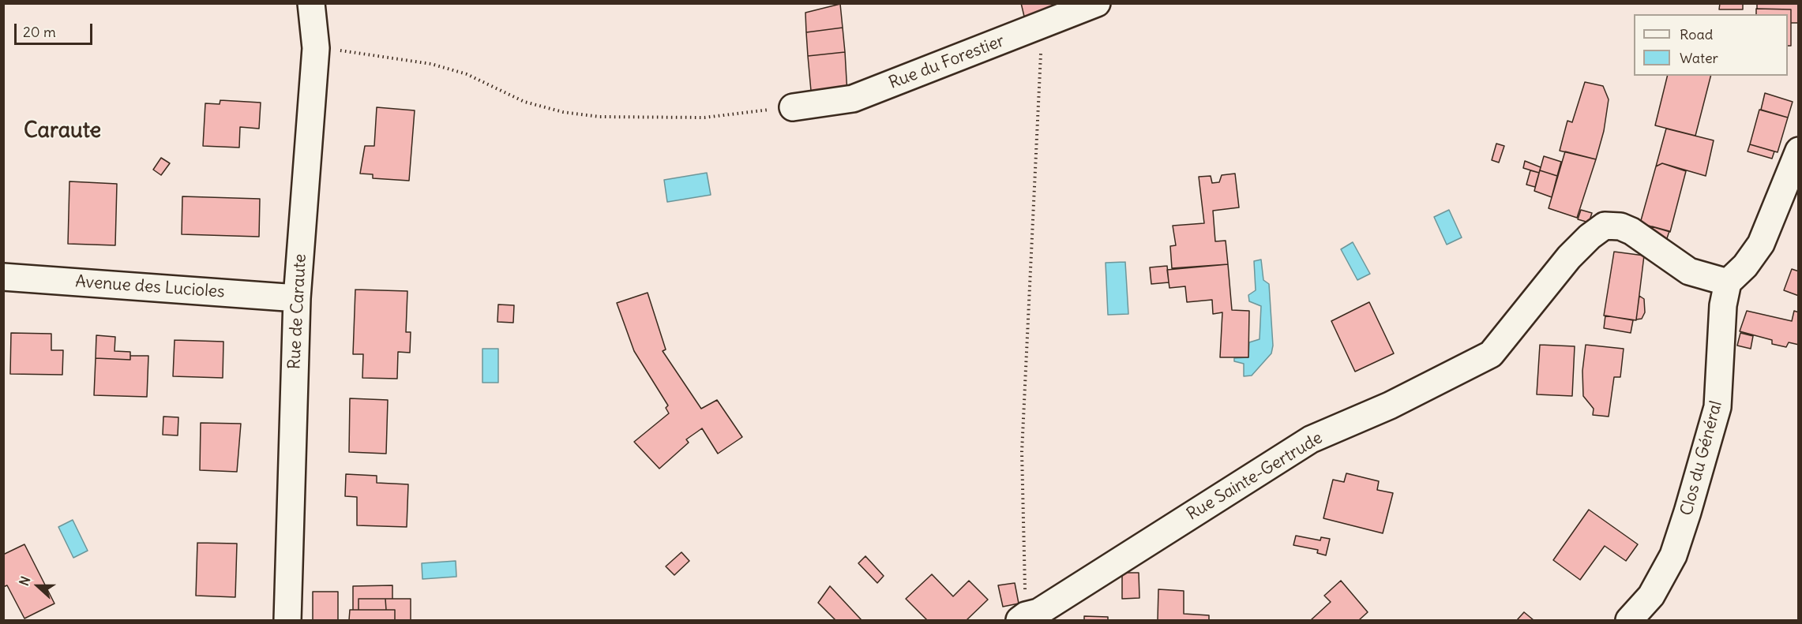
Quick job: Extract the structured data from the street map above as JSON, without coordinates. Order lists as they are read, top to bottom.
{
  "streets": {
    "street": [
      "Rue du Forestier",
      "Avenue des Lucioles",
      "Rue de Caraute",
      "Clos du Général",
      "Rue Sainte-Gertrude"
    ]
  },
  "crossings": [
    ["Avenue des Lucioles", "Rue de Caraute"],
    ["Clos du Général", "Rue Sainte-Gertrude"]
  ],
  "districts": ["Caraute"],
  "legend": ["Road", "Water"],
  "scale_bar": "20 m",
  "north": "left"
}
